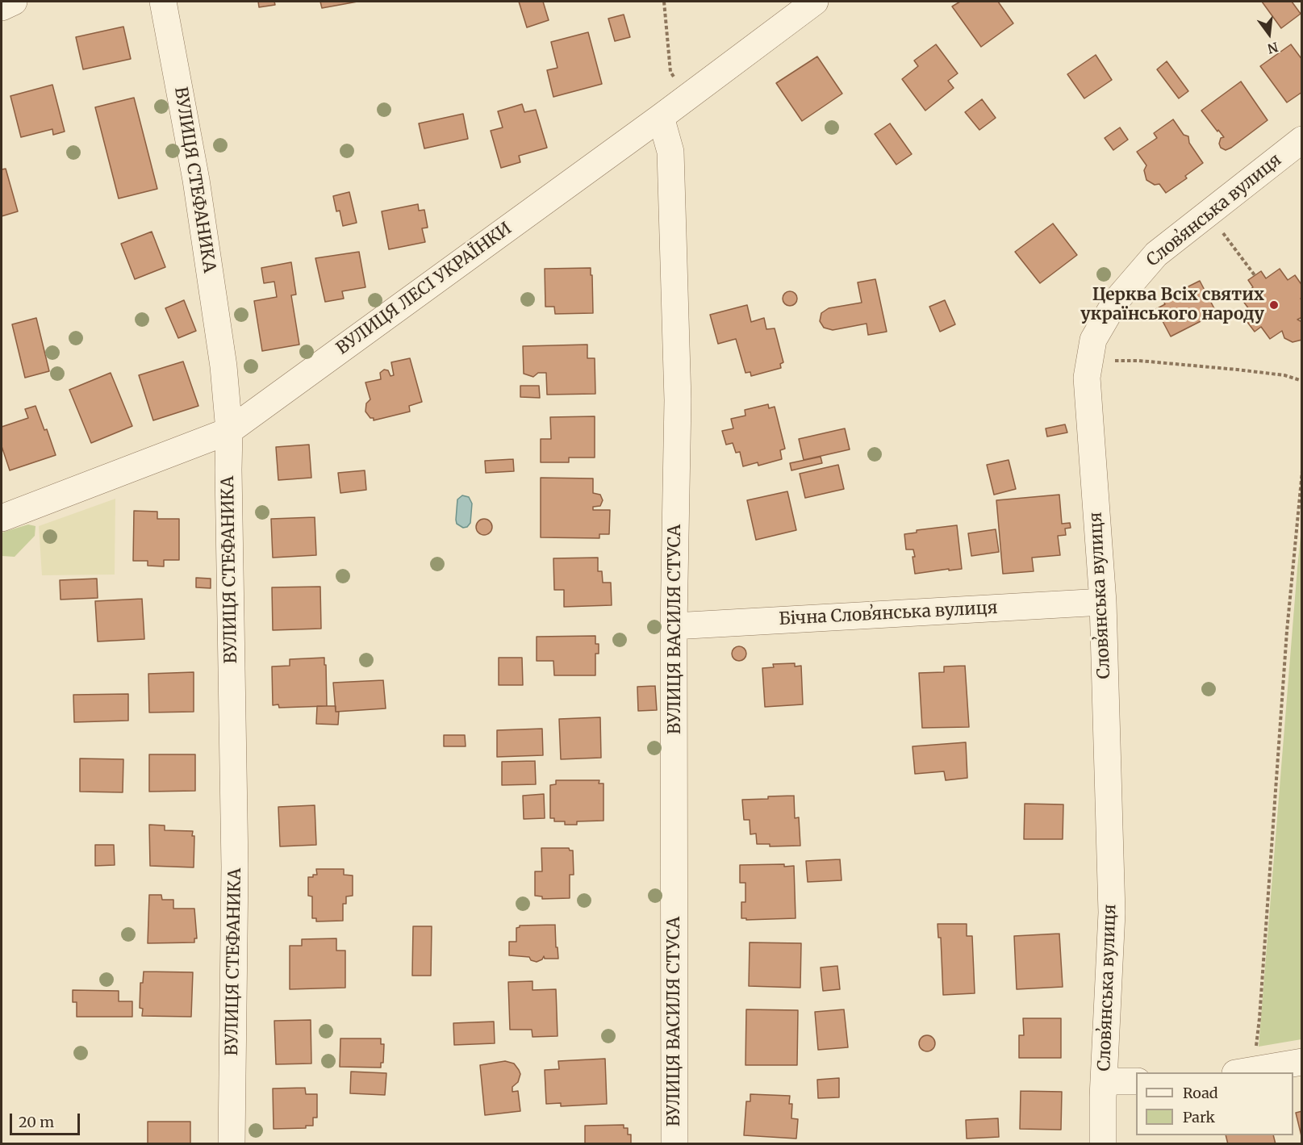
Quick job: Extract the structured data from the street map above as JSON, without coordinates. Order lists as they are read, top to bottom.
{
  "streets": {
    "street": [
      "ВУЛИЦЯ СТЕФАНИКА",
      "Словʼянська вулиця",
      "ВУЛИЦЯ ЛЕСІ УКРАЇНКИ",
      "Бічна Словʼянська вулиця",
      "ВУЛИЦЯ ВАСИЛЯ СТУСА"
    ]
  },
  "crossings": [
    ["ВУЛИЦЯ СТЕФАНИКА", "ВУЛИЦЯ ЛЕСІ УКРАЇНКИ"],
    ["Словʼянська вулиця", "Бічна Словʼянська вулиця"],
    ["ВУЛИЦЯ ЛЕСІ УКРАЇНКИ", "ВУЛИЦЯ ВАСИЛЯ СТУСА"],
    ["Бічна Словʼянська вулиця", "ВУЛИЦЯ ВАСИЛЯ СТУСА"]
  ],
  "places": ["Церква Всіх святих українського народу"],
  "legend": ["Road", "Park"],
  "scale_bar": "20 m",
  "north": "bottom"
}
